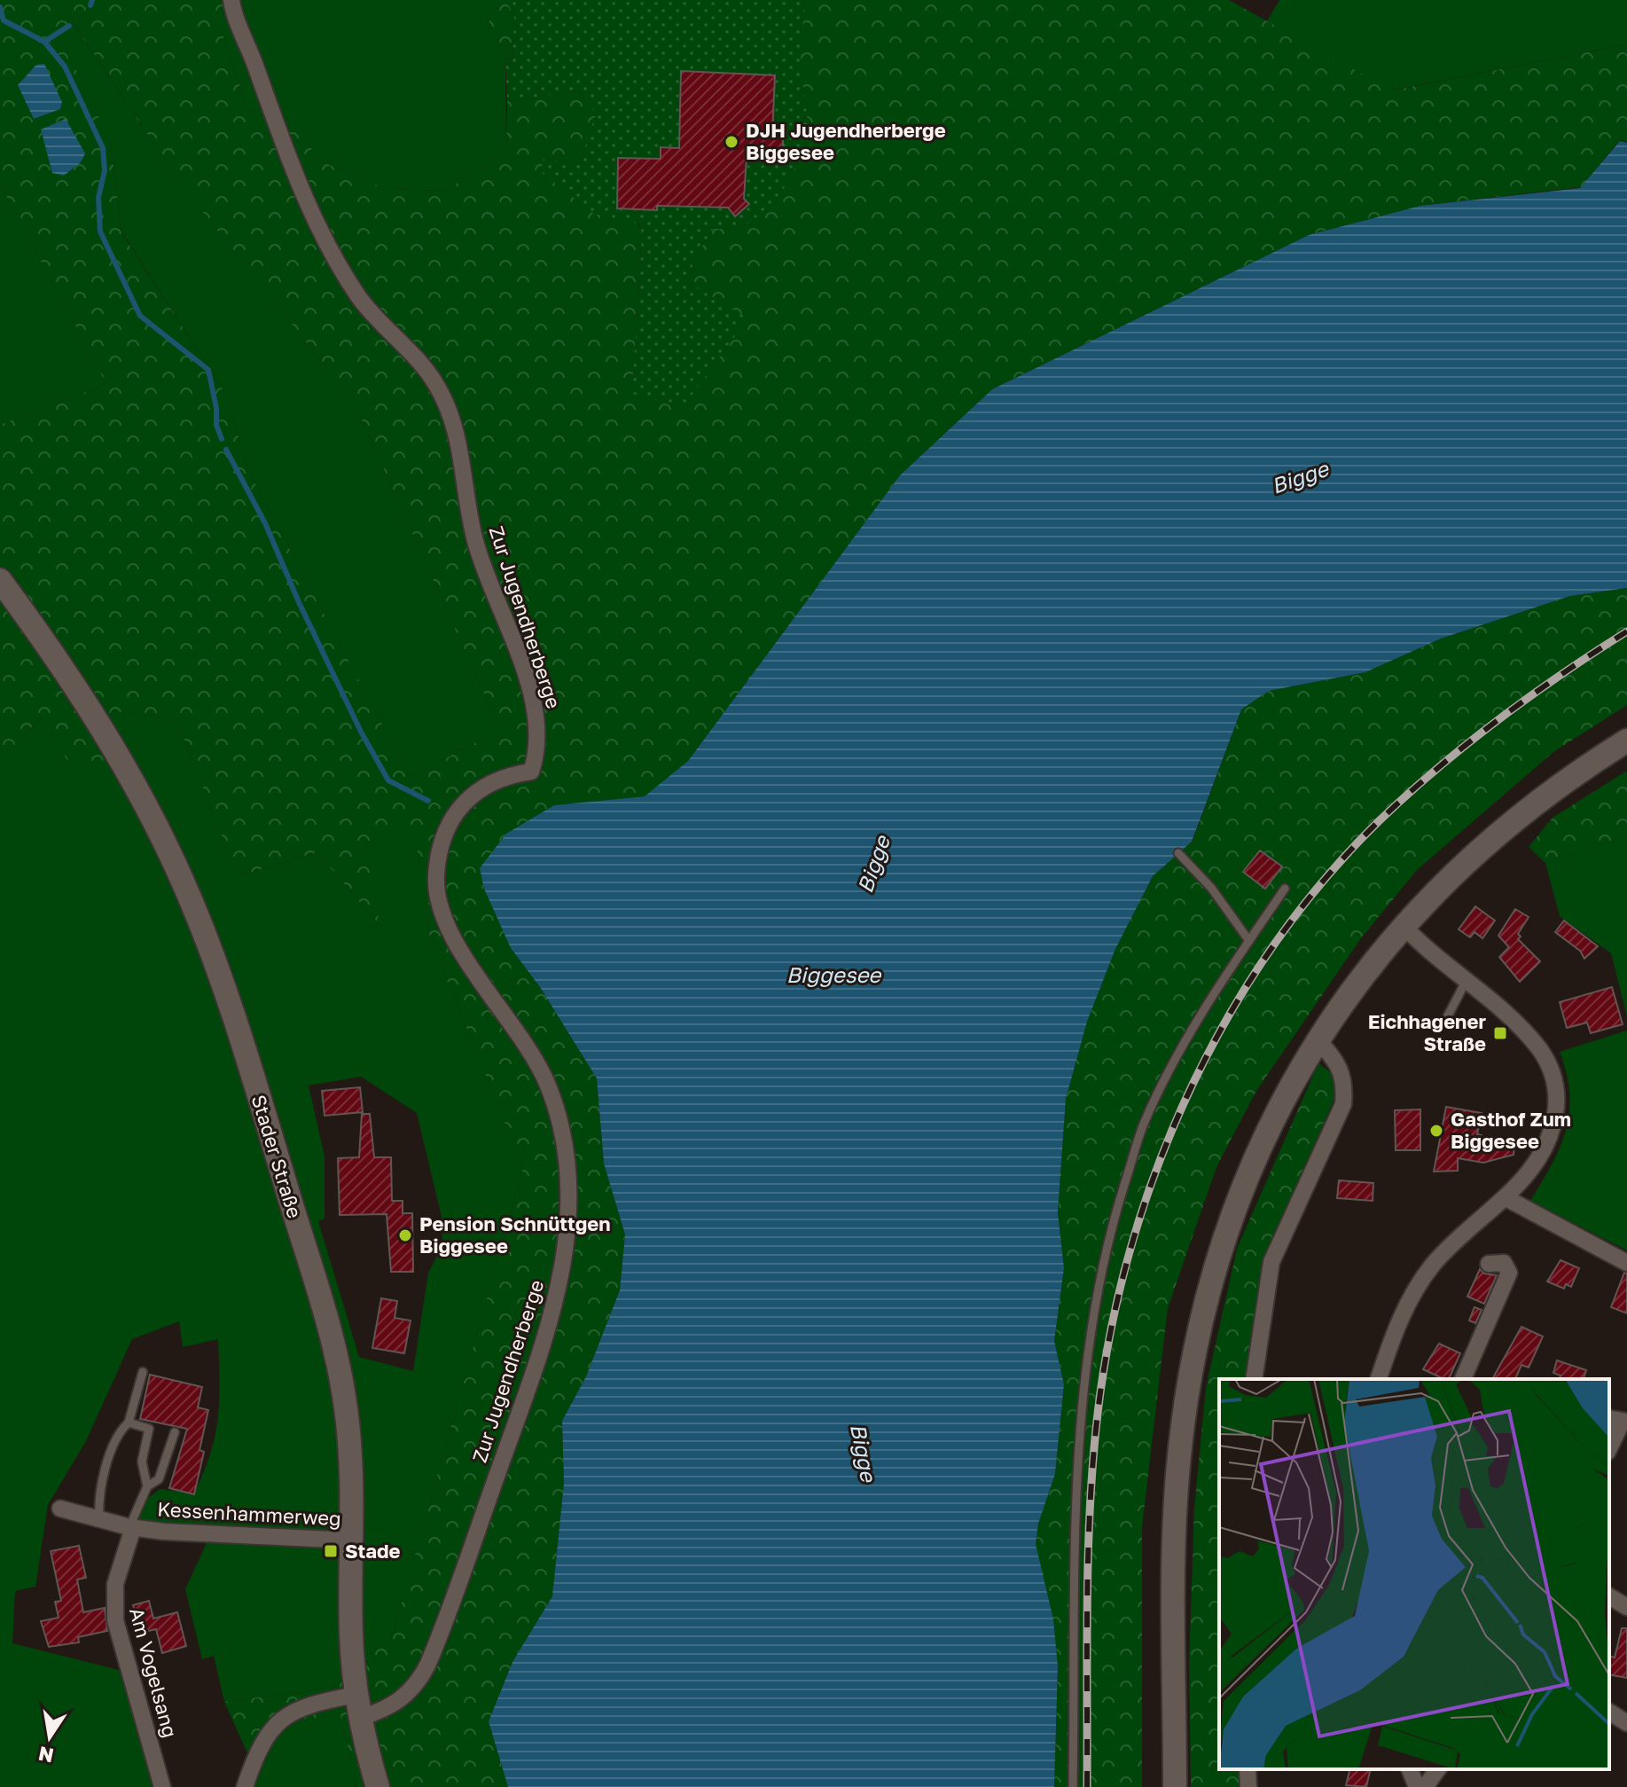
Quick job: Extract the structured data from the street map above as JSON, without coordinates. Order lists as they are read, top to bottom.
{
  "streets": {
    "street": [
      "Zur Jugendherberge",
      "Stader Straße",
      "Kessenhammerweg",
      "Am Vogelsang"
    ]
  },
  "crossings": [
    ["Zur Jugendherberge", "Stader Straße"],
    ["Stader Straße", "Kessenhammerweg"],
    ["Kessenhammerweg", "Am Vogelsang"]
  ],
  "water": ["Bigge", "Biggesee"],
  "places": {
    "other": ["DJH Jugendherberge Biggesee", "Gasthof Zum Biggesee", "Pension Schnüttgen Biggesee"],
    "transit": ["Eichhagener Straße", "Stade"]
  },
  "north": "bottom"
}
